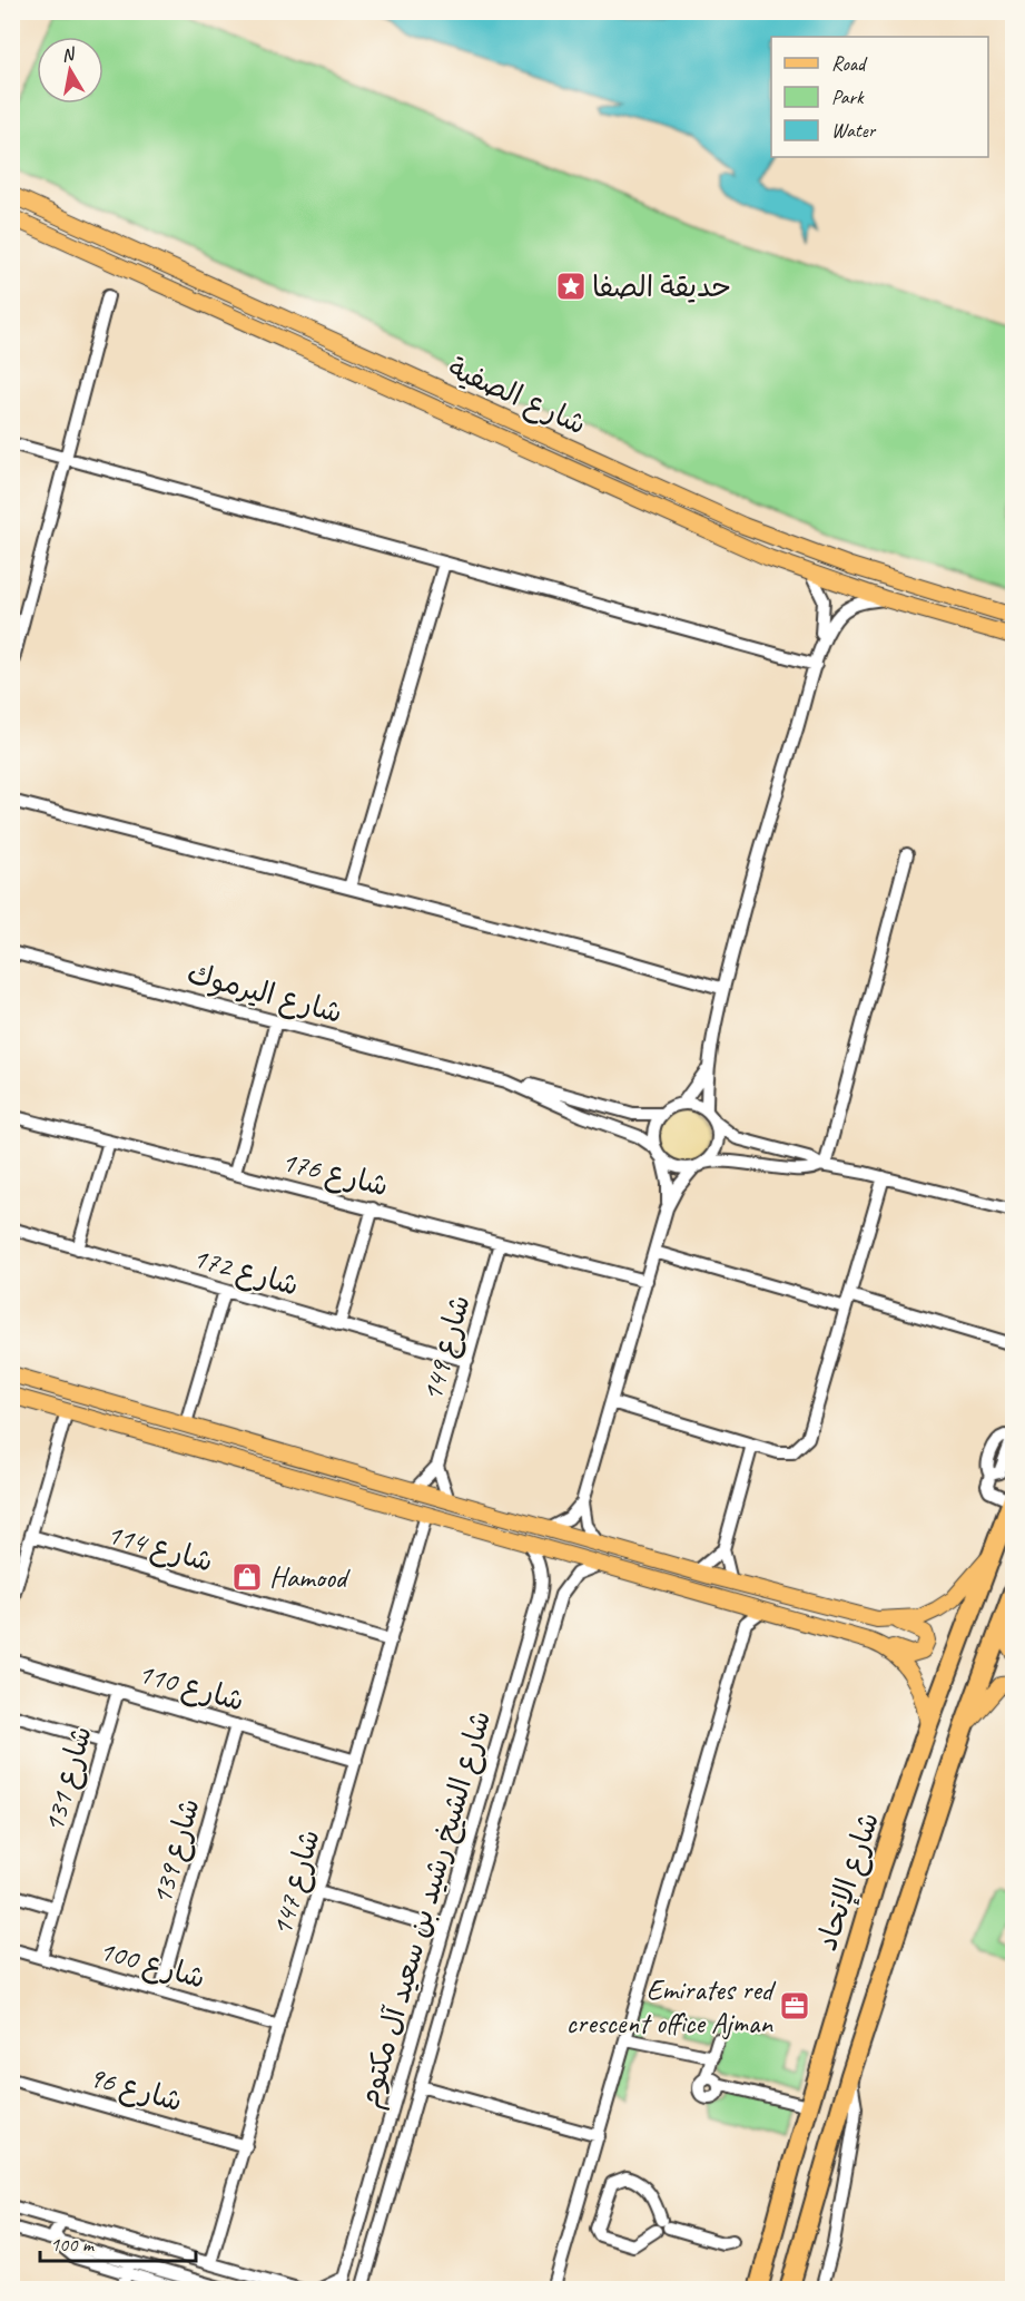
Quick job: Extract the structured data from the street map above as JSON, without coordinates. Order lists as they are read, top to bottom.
{
  "streets": {
    "highway": ["شارع الإتحاد"],
    "main road": ["شارع الصفية"],
    "street": [
      "شارع اليرموك",
      "شارع 176",
      "شارع 172",
      "شارع 149",
      "شارع 114",
      "شارع 110",
      "شارع 131",
      "شارع 139",
      "شارع 147",
      "شارع الشيخ رشيد بن سعيد آل مكتوم",
      "شارع 100",
      "شارع 96"
    ]
  },
  "crossings": [
    ["شارع 176", "شارع 149"],
    ["شارع 172", "شارع 149"],
    ["شارع 114", "شارع 147"],
    ["شارع 110", "شارع 131"],
    ["شارع 110", "شارع 139"],
    ["شارع 110", "شارع 147"],
    ["شارع 131", "شارع 100"],
    ["شارع 139", "شارع 100"],
    ["شارع 147", "شارع 100"],
    ["شارع 147", "شارع 96"]
  ],
  "places": {
    "place": ["حديقة الصفا"],
    "shop": ["Hamood"],
    "office": ["Emirates red crescent office Ajman"]
  },
  "legend": ["Road", "Park", "Water"],
  "scale_bar": "100 m",
  "north": "top"
}
